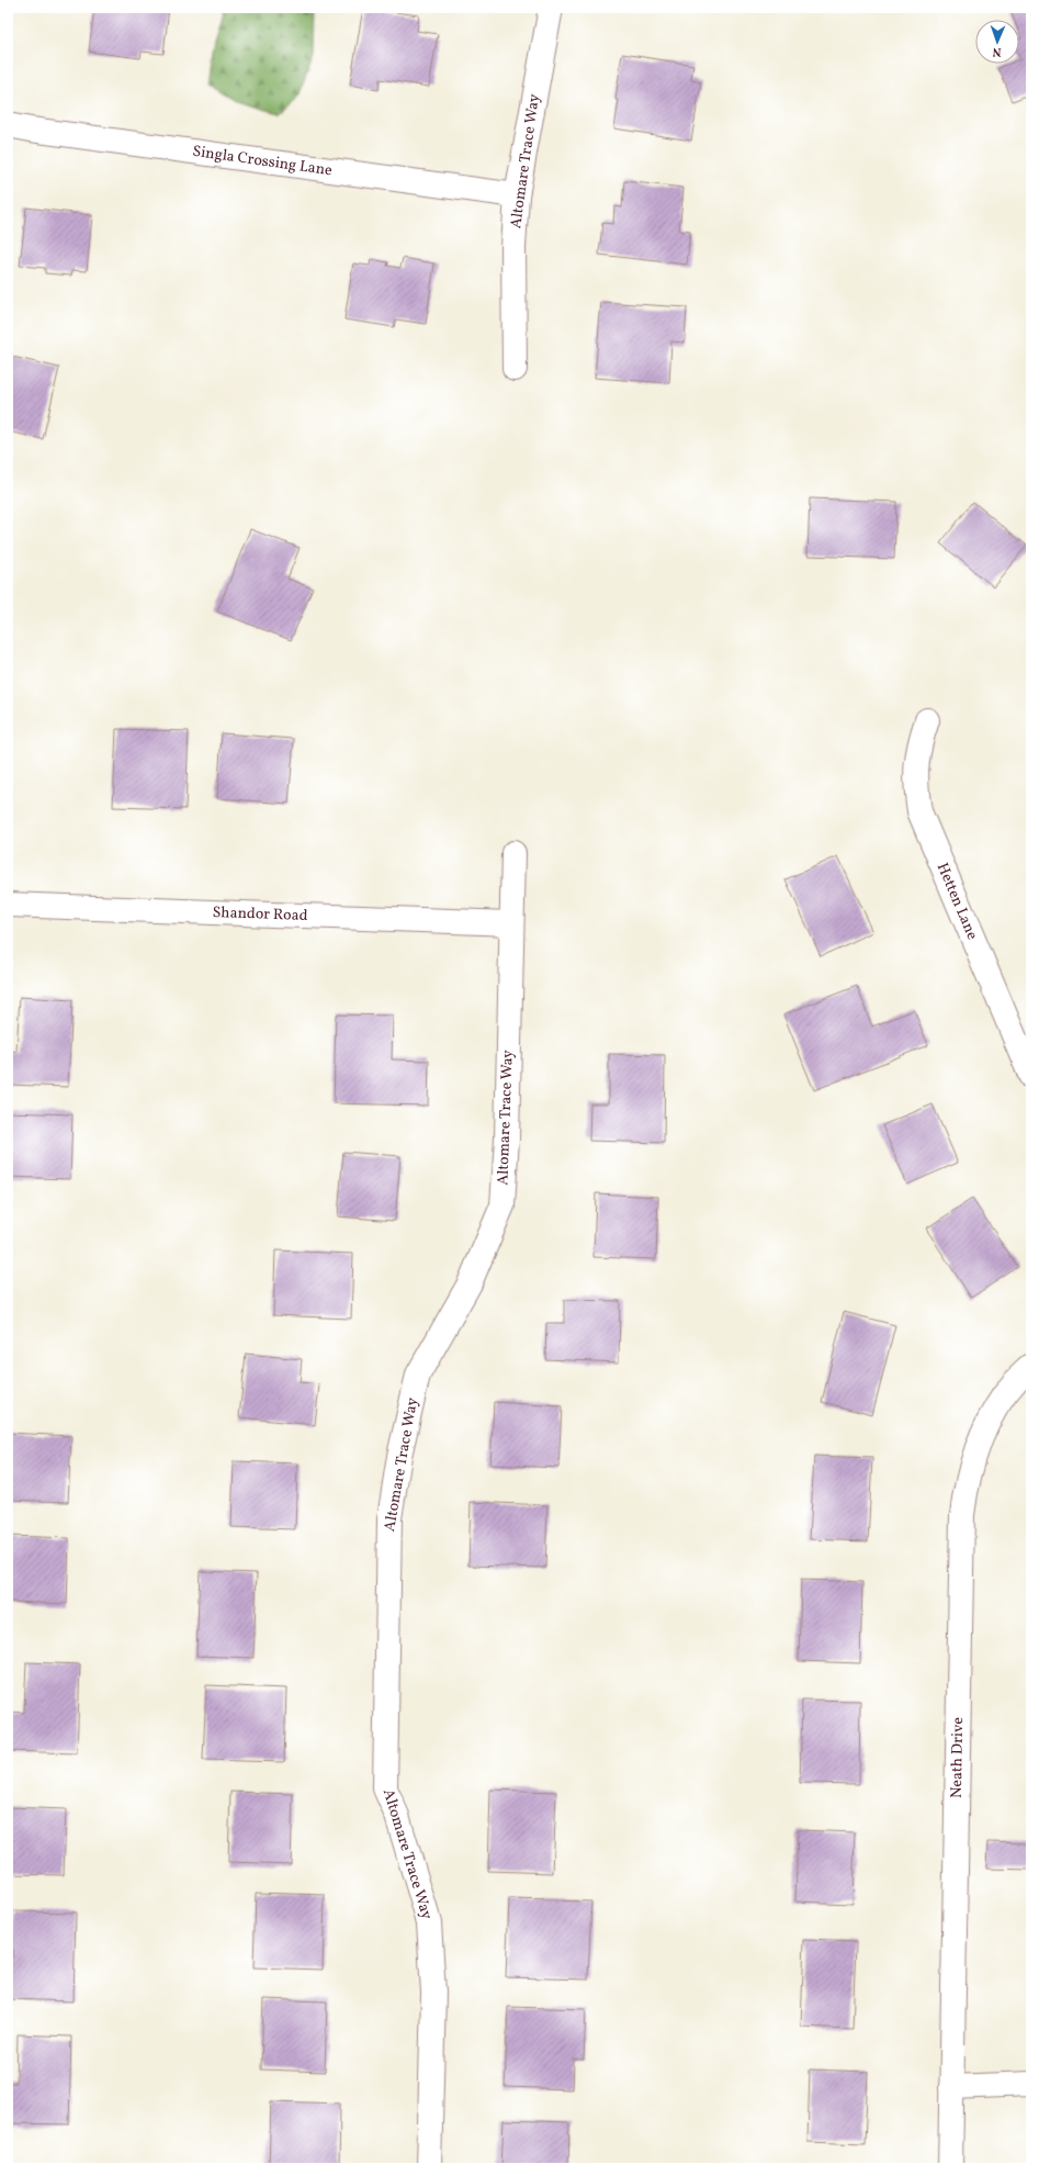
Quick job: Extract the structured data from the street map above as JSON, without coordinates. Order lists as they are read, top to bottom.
{
  "streets": {
    "street": [
      "Singla Crossing Lane",
      "Altomare Trace Way",
      "Hetten Lane",
      "Shandor Road",
      "Neath Drive"
    ]
  },
  "crossings": [
    ["Singla Crossing Lane", "Altomare Trace Way"],
    ["Altomare Trace Way", "Shandor Road"]
  ],
  "north": "bottom"
}
